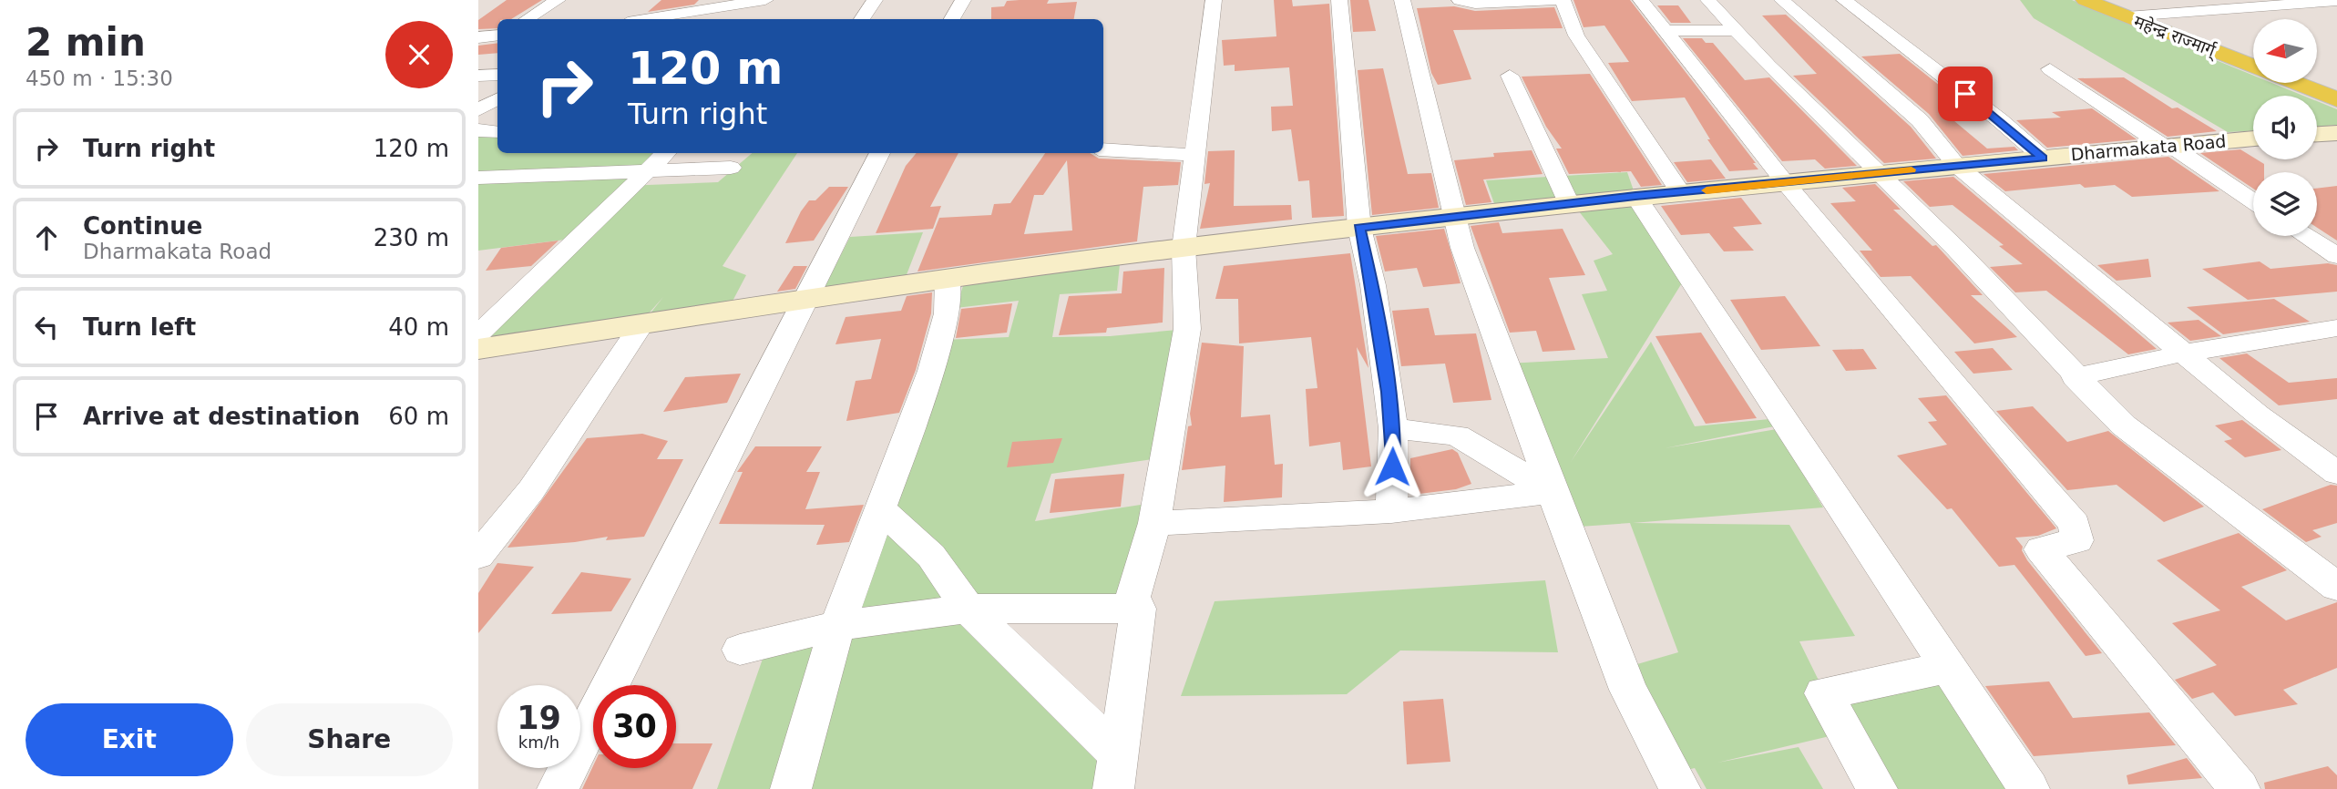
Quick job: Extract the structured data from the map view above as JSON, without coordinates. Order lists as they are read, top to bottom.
{
  "streets": {
    "highway": ["महेन्द्र राज्मार्ग्"],
    "street": ["Dharmakata Road"]
  },
  "north": "left",
  "page": {
    "heading": ["2 min", "450 m · 15:30"],
    "turn": ["120 m", "Turn right"],
    "list": [
      {
        "name": "Turn right",
        "value": "120 m"
      },
      {
        "name": "Continue",
        "note": "Dharmakata Road",
        "value": "230 m"
      },
      {
        "name": "Turn left",
        "value": "40 m"
      },
      {
        "name": "Arrive at destination",
        "value": "60 m"
      }
    ],
    "speed": "19 km/h",
    "limit": "30",
    "buttons": ["Exit", "Share"]
  }
}
